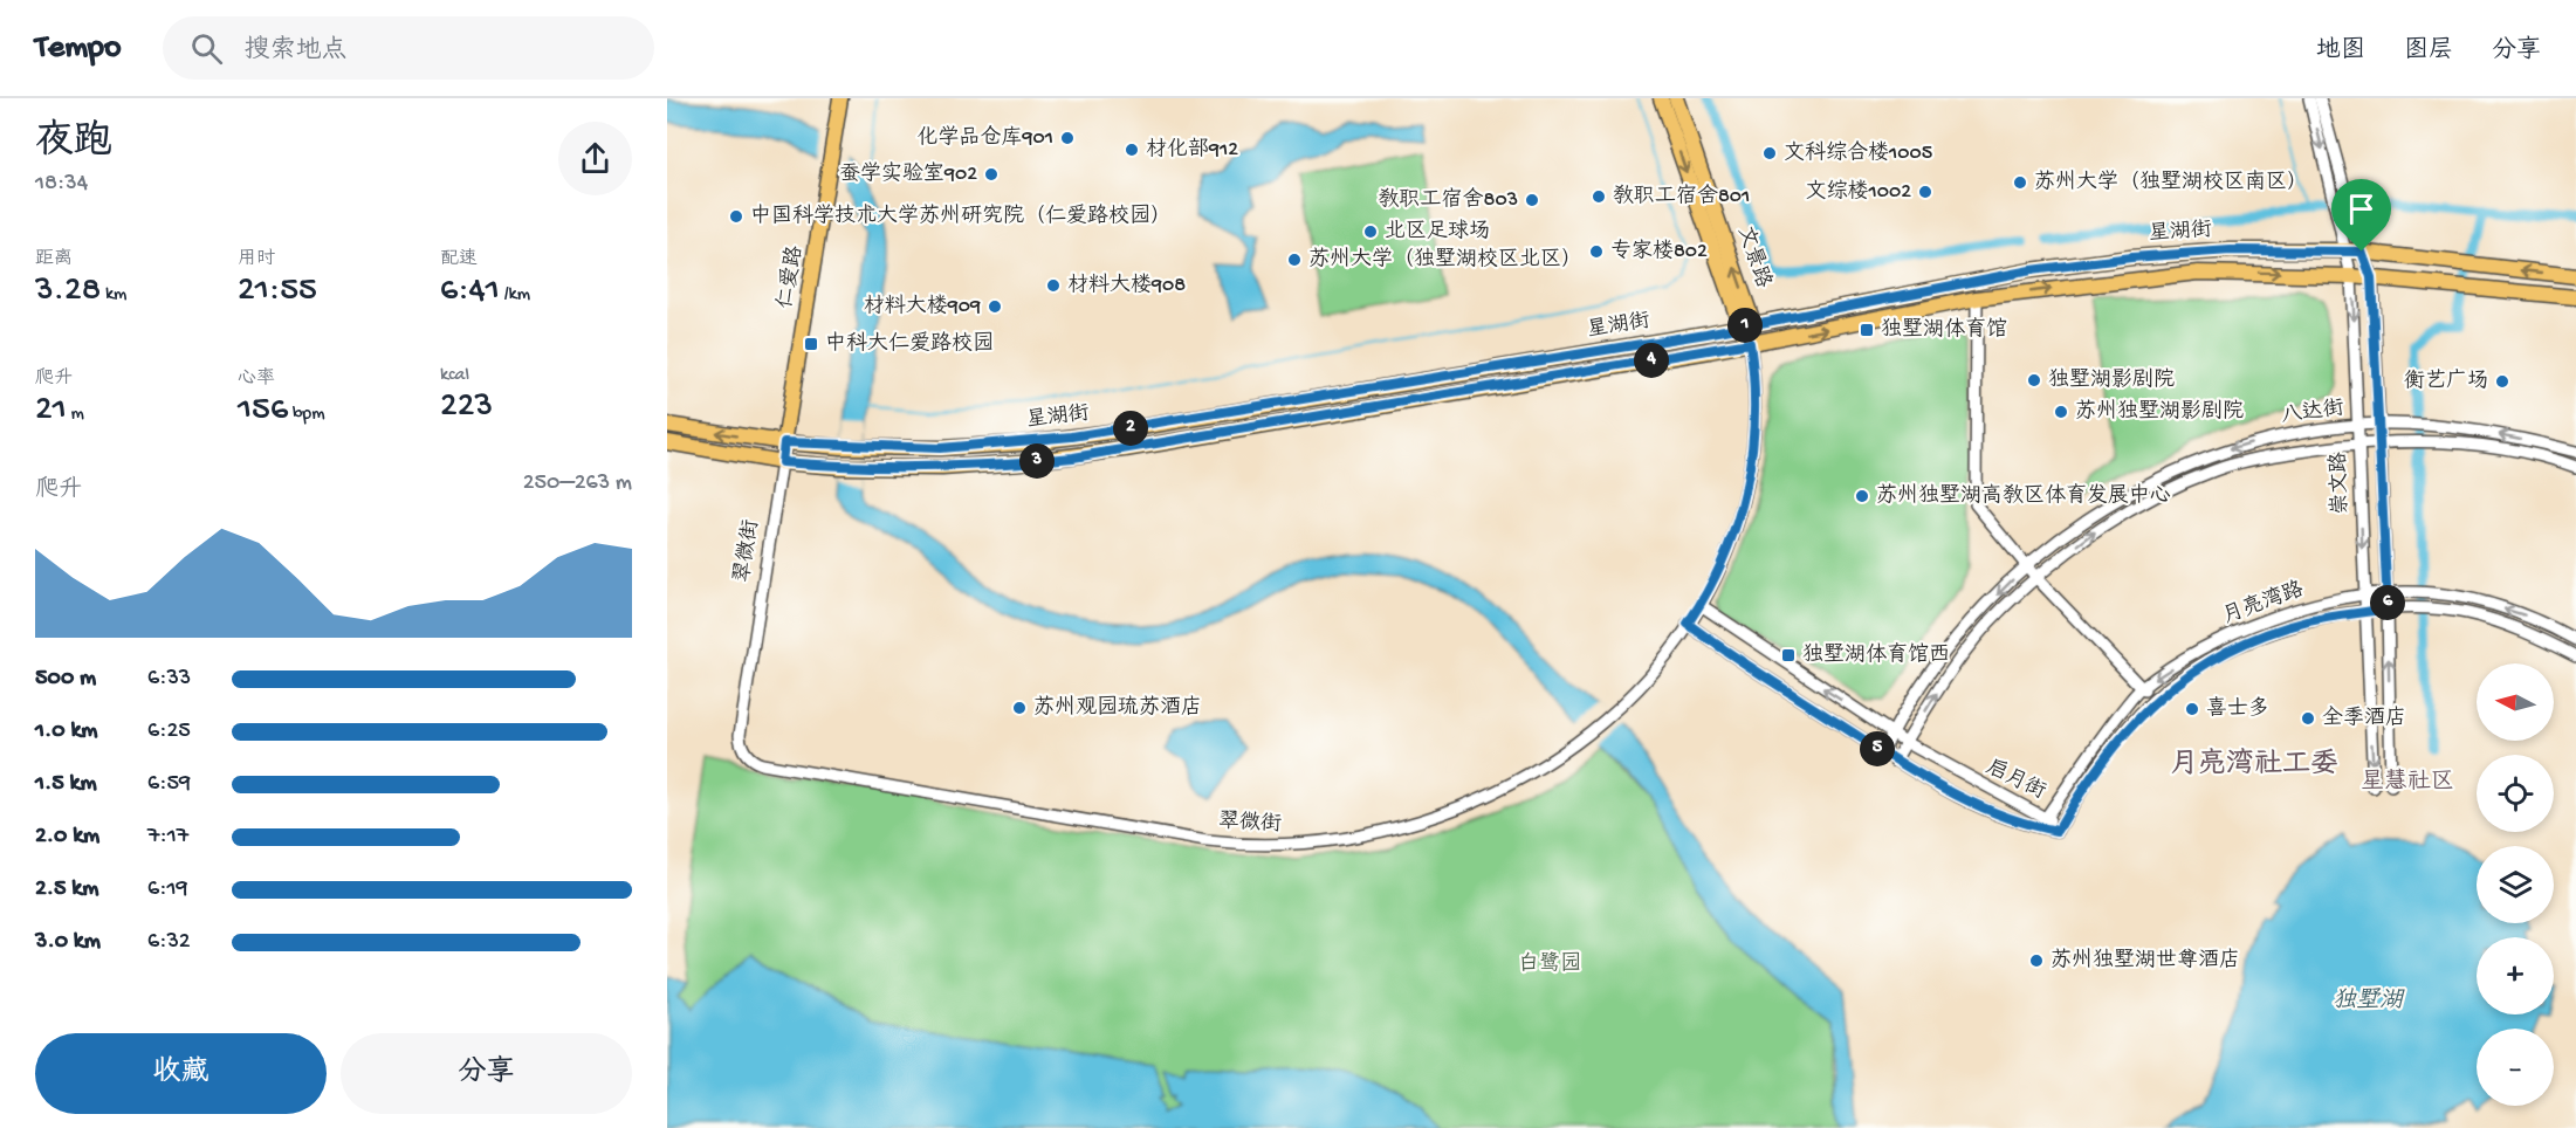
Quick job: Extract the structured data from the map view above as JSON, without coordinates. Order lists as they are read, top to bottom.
{
  "streets": {
    "main road": ["星湖街", "文景路", "仁爱路"],
    "street": [
      "八达街",
      "崇文路",
      "翠微街",
      "月亮湾路",
      "启月街"
    ]
  },
  "crossings": [
    ["星湖街", "文景路"],
    ["星湖街", "仁爱路"],
    ["星湖街", "崇文路"],
    ["星湖街", "翠微街"],
    ["文景路", "翠微街"],
    ["仁爱路", "翠微街"],
    ["八达街", "崇文路"],
    ["八达街", "启月街"],
    ["崇文路", "月亮湾路"],
    ["翠微街", "启月街"],
    ["月亮湾路", "启月街"]
  ],
  "districts": ["月亮湾社工委", "星慧社区"],
  "water": ["独墅湖"],
  "parks": ["白鹭园"],
  "places": {
    "other": [
      "化学品仓库901",
      "材化部912",
      "文科综合楼1005",
      "蚕学实验室902",
      "苏州大学（独墅湖校区南区）",
      "文综楼1002",
      "教职工宿舍801",
      "教职工宿舍803",
      "中国科学技术大学苏州研究院（仁爱路校园）",
      "北区足球场",
      "专家楼802",
      "苏州大学（独墅湖校区北区）",
      "材料大楼908",
      "材料大楼909",
      "独墅湖影剧院",
      "衡艺广场",
      "苏州独墅湖影剧院",
      "苏州独墅湖高教区体育发展中心",
      "苏州观园琉苏酒店",
      "喜士多",
      "全季酒店",
      "苏州独墅湖世尊酒店"
    ],
    "transit": ["独墅湖体育馆", "中科大仁爱路校园", "独墅湖体育馆西"]
  },
  "north": "left",
  "page": {
    "header": "Tempo",
    "search": "搜索地点",
    "nav": ["地图", "图层", "分享"],
    "heading": ["夜跑", "18:34"],
    "stats": [
      ["距离", "3.28 km"],
      ["用时", "21:55"],
      ["配速", "6:41 /km"],
      ["爬升", "21 m"],
      ["心率", "156 bpm"],
      ["kcal", "223"]
    ],
    "pins": [
      "1",
      "4",
      "2",
      "3",
      "6",
      "5"
    ],
    "chart": ["爬升", "250–263 m"],
    "list": [
      {
        "name": "500 m",
        "note": "6:33"
      },
      {
        "name": "1.0 km",
        "note": "6:25"
      },
      {
        "name": "1.5 km",
        "note": "6:59"
      },
      {
        "name": "2.0 km",
        "note": "7:17"
      },
      {
        "name": "2.5 km",
        "note": "6:19"
      },
      {
        "name": "3.0 km",
        "note": "6:32"
      }
    ],
    "map_buttons": ["+", "−"],
    "buttons": ["收藏", "分享"]
  }
}
